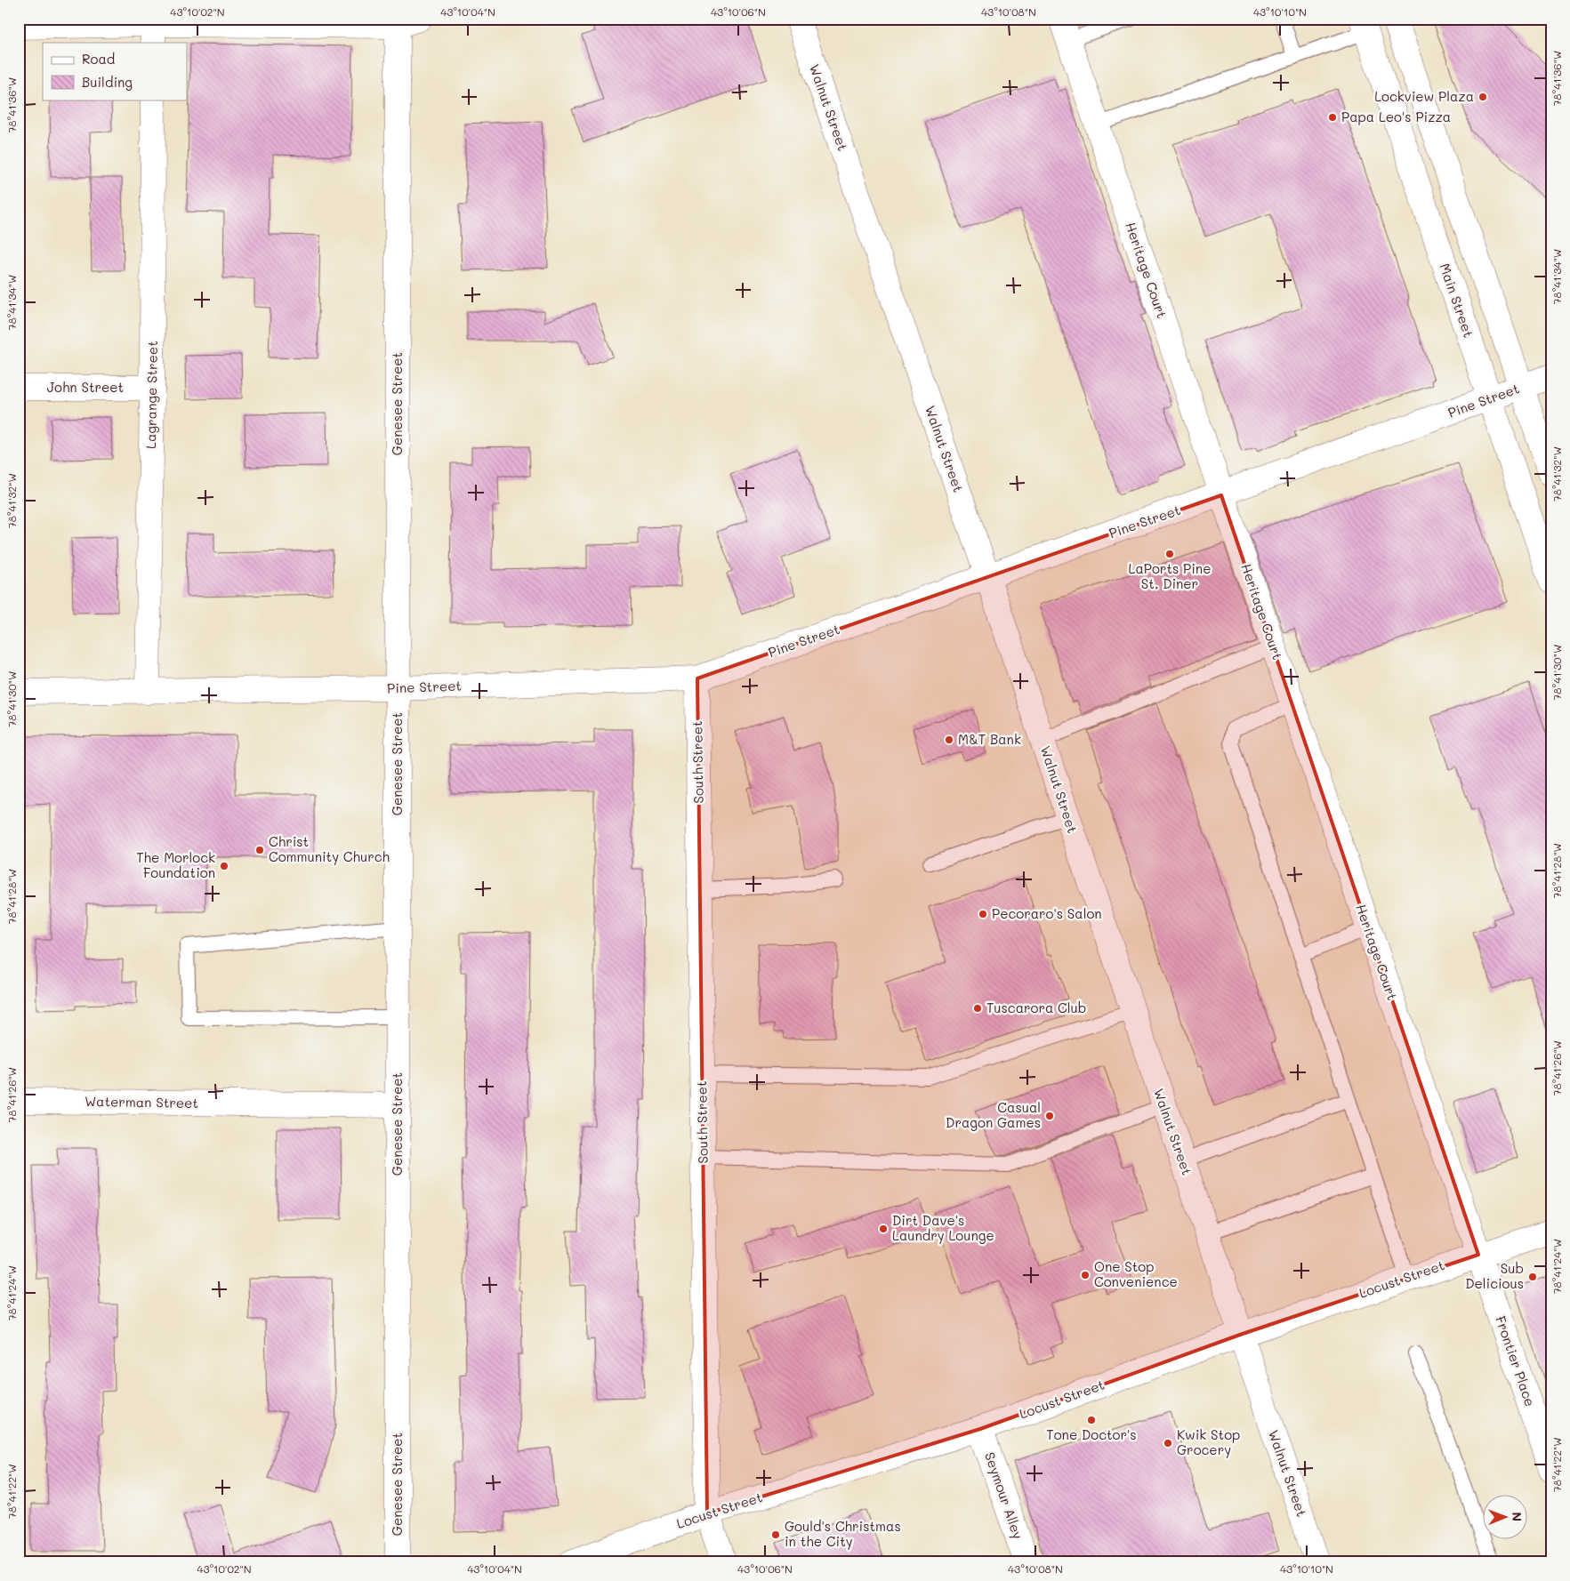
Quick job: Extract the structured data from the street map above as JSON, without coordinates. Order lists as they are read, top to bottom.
{
  "streets": {
    "main road": [
      "Walnut Street",
      "Heritage Court",
      "Main Street",
      "John Street",
      "Lagrange Street",
      "Pine Street",
      "Genesee Street",
      "South Street",
      "Waterman Street",
      "Locust Street",
      "Frontier Place",
      "Seymour Alley"
    ]
  },
  "crossings": [
    ["Walnut Street", "Pine Street"],
    ["Walnut Street", "Locust Street"],
    ["Heritage Court", "Pine Street"],
    ["Heritage Court", "Locust Street"],
    ["Heritage Court", "Frontier Place"],
    ["Main Street", "Pine Street"],
    ["John Street", "Lagrange Street"],
    ["Lagrange Street", "Pine Street"],
    ["Pine Street", "Genesee Street"],
    ["Pine Street", "South Street"],
    ["Genesee Street", "Waterman Street"],
    ["South Street", "Locust Street"],
    ["Locust Street", "Frontier Place"],
    ["Locust Street", "Seymour Alley"]
  ],
  "places": [
    "Lockview Plaza",
    "Papa Leo's Pizza",
    "LaPorts Pine St. Diner",
    "M&T Bank",
    "Christ Community Church",
    "The Morlock Foundation",
    "Pecoraro's Salon",
    "Tuscarora Club",
    "Casual Dragon Games",
    "Dirt Dave's Laundry Lounge",
    "One Stop Convenience",
    "Sub Delicious",
    "Tone Doctor's",
    "Kwik Stop Grocery",
    "Gould's Christmas in the City"
  ],
  "legend": ["Road", "Building"],
  "north": "right",
  "coordinates": [
    "43°10'02\"N",
    "43°10'04\"N",
    "43°10'06\"N",
    "43°10'08\"N",
    "43°10'10\"N",
    "78°41'36\"W",
    "78°41'34\"W",
    "78°41'32\"W",
    "78°41'30\"W",
    "78°41'28\"W",
    "78°41'26\"W",
    "78°41'24\"W",
    "78°41'22\"W"
  ]
}
